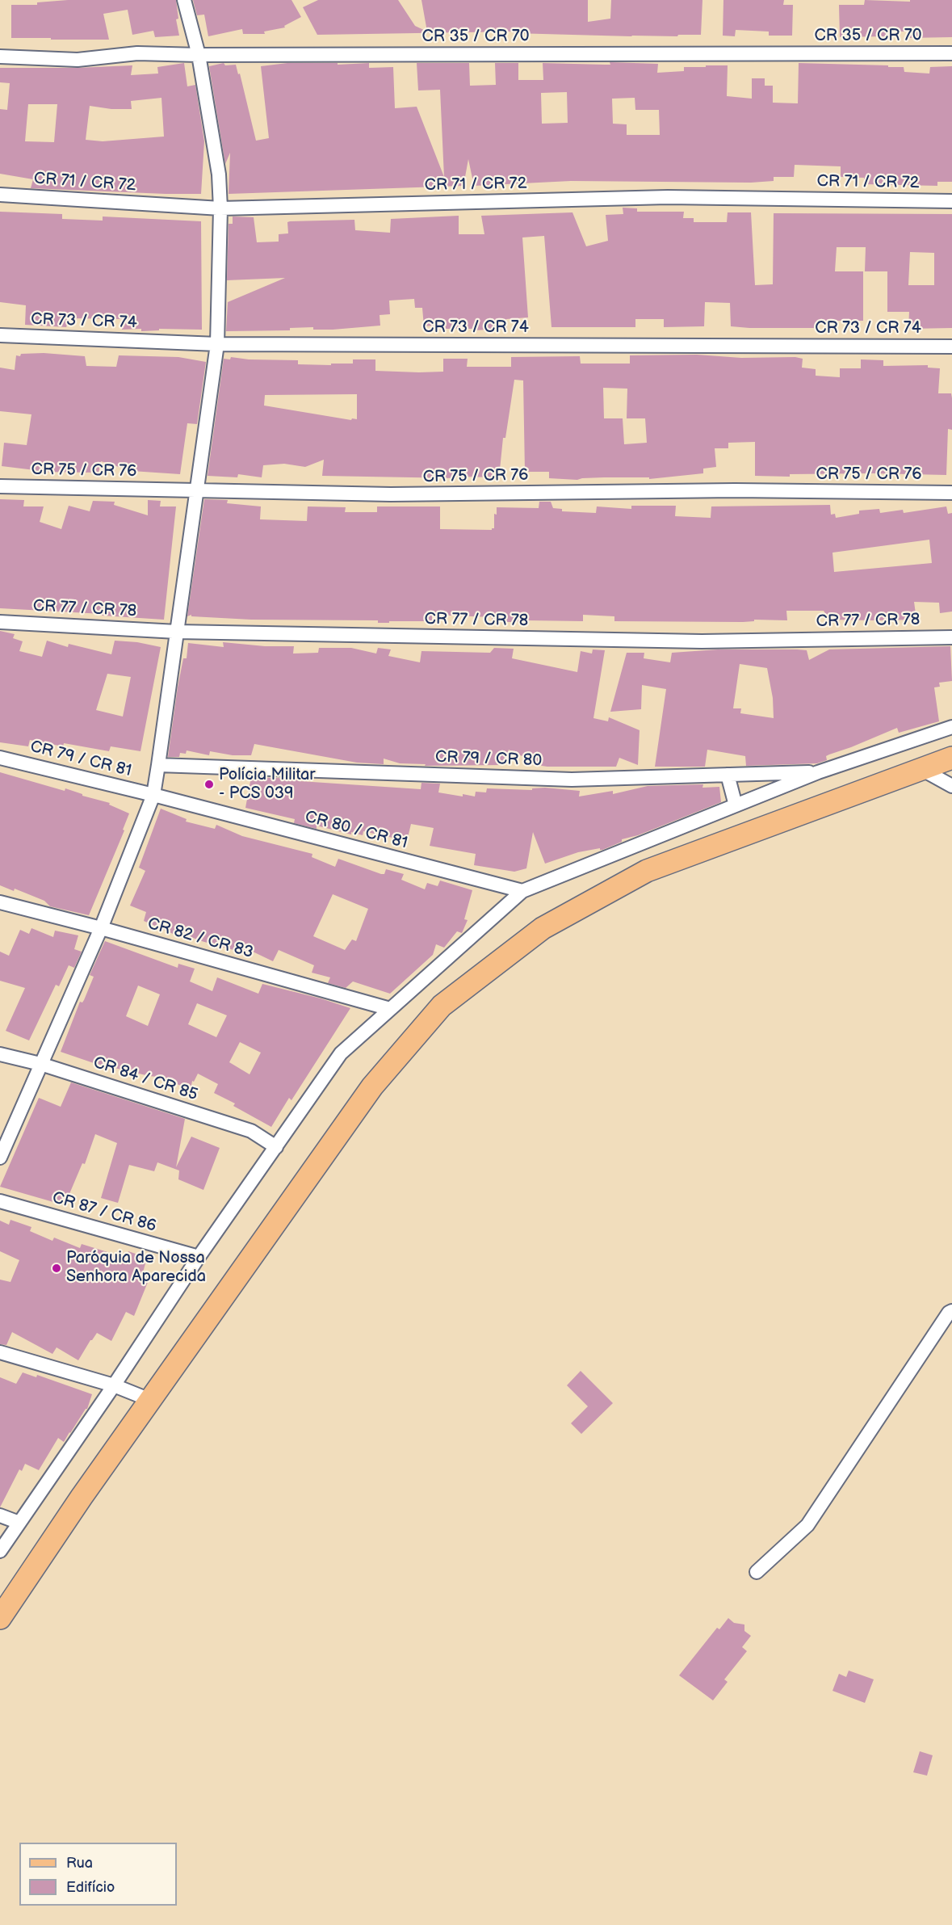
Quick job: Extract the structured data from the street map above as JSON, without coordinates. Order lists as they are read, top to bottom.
{
  "streets": {
    "street": [
      "CR 35 / CR 70",
      "CR 71 / CR 72",
      "CR 73 / CR 74",
      "CR 75 / CR 76",
      "CR 77 / CR 78",
      "CR 79 / CR 81",
      "CR 79 / CR 80",
      "CR 80 / CR 81",
      "CR 82 / CR 83",
      "CR 84 / CR 85",
      "CR 87 / CR 86"
    ]
  },
  "crossings": [
    ["CR 79 / CR 81", "CR 80 / CR 81"]
  ],
  "places": ["Polícia Militar - PCS 039", "Paróquia de Nossa Senhora Aparecida"],
  "legend": ["Rua", "Edifício"]
}
